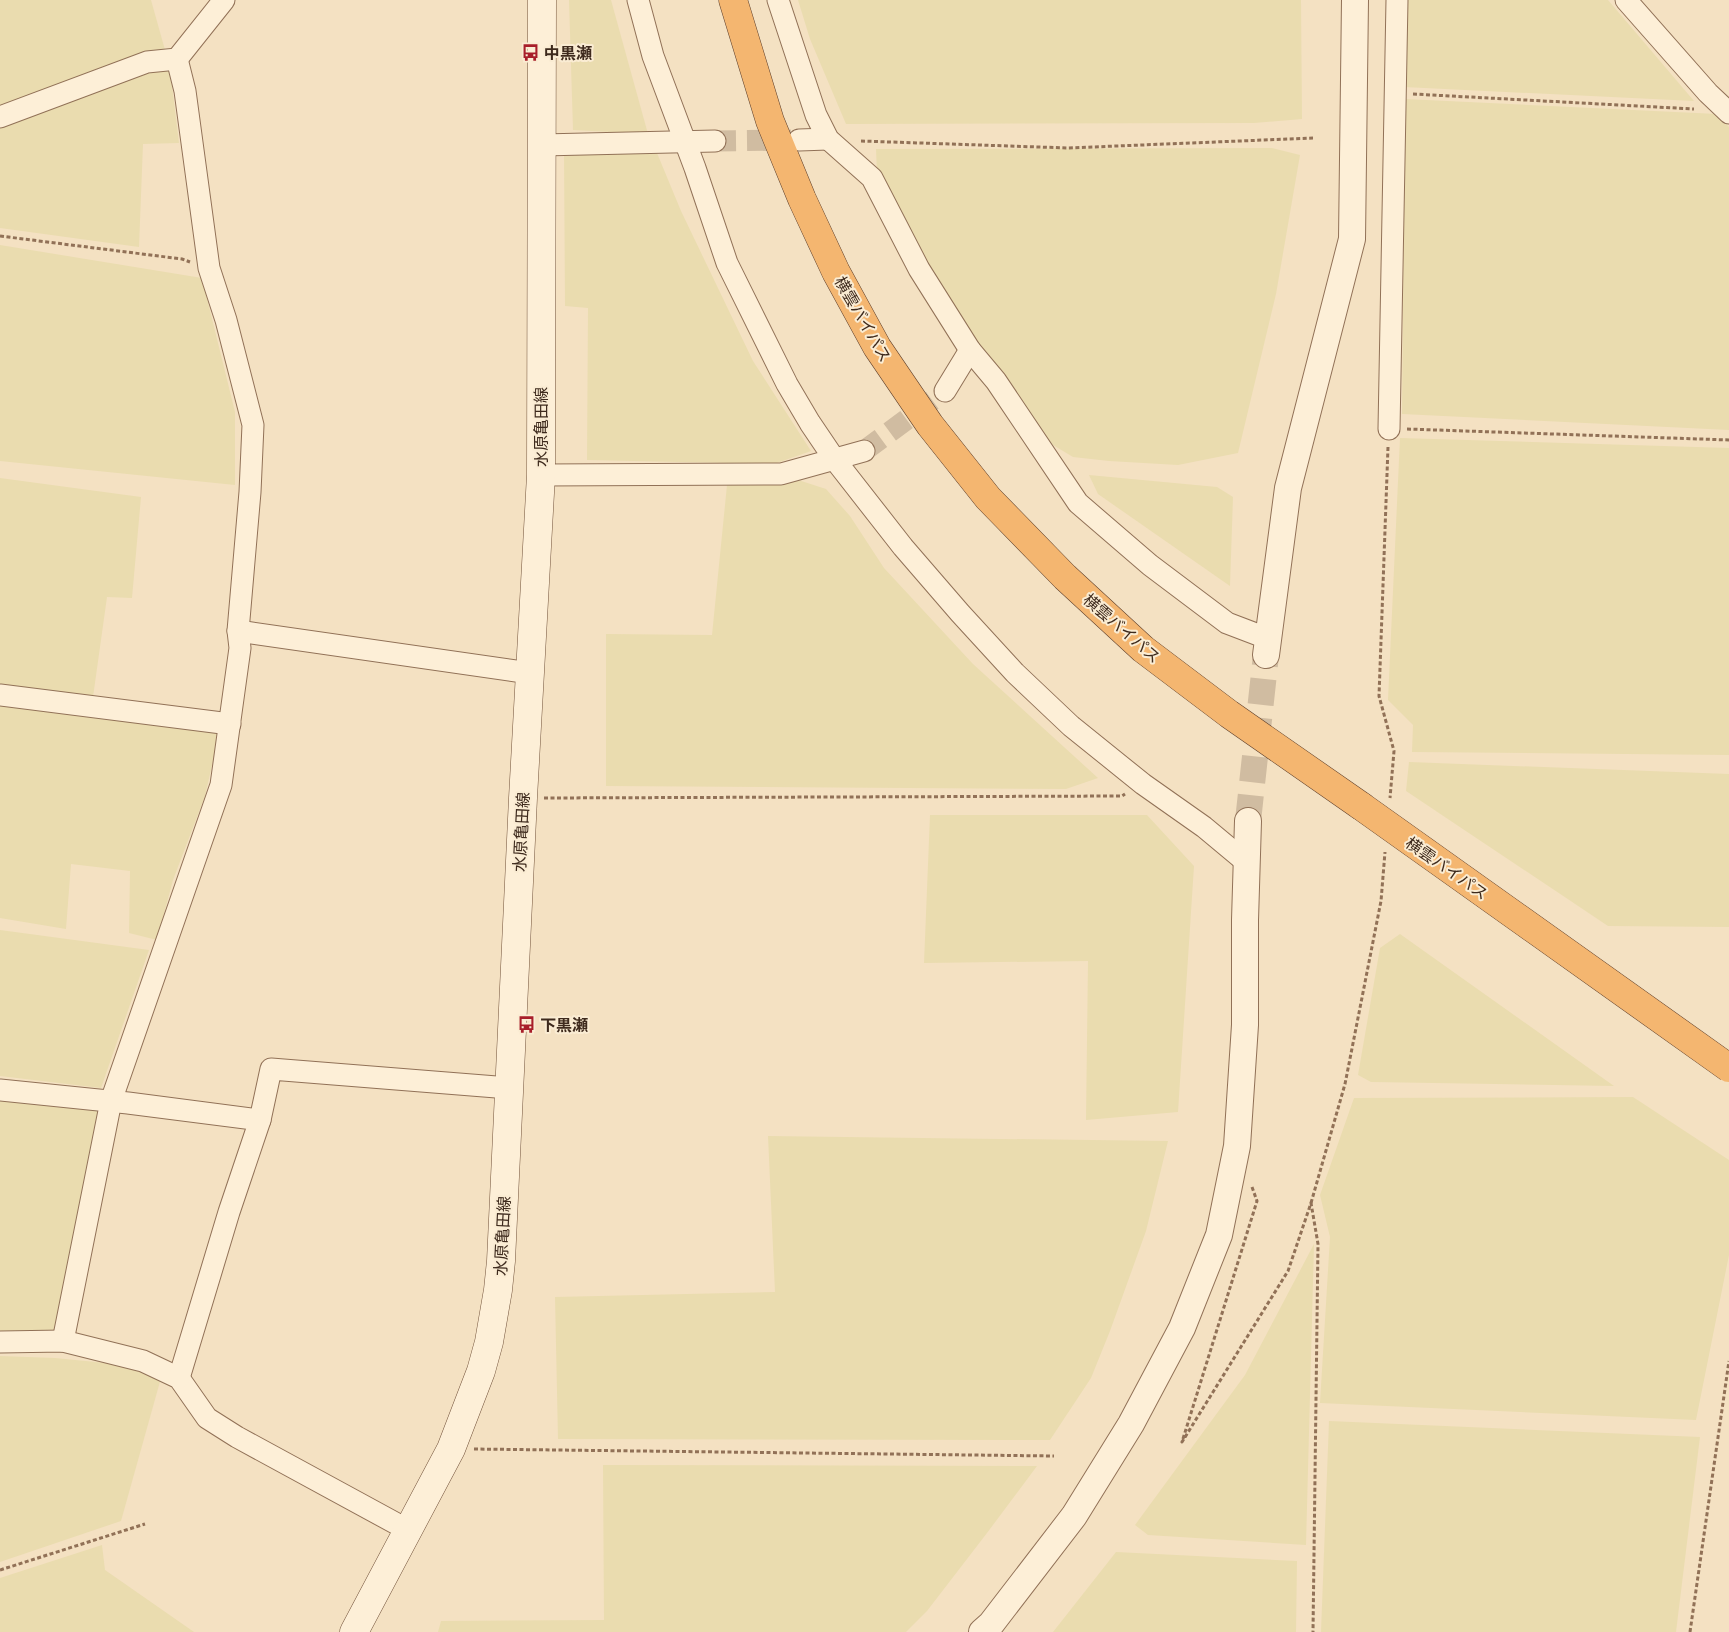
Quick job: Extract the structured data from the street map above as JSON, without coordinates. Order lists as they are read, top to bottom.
{
  "streets": {
    "highway": ["横雲バイパス"],
    "main road": ["水原亀田線"]
  },
  "places": {
    "bus stop": ["中黒瀬", "下黒瀬"]
  }
}
